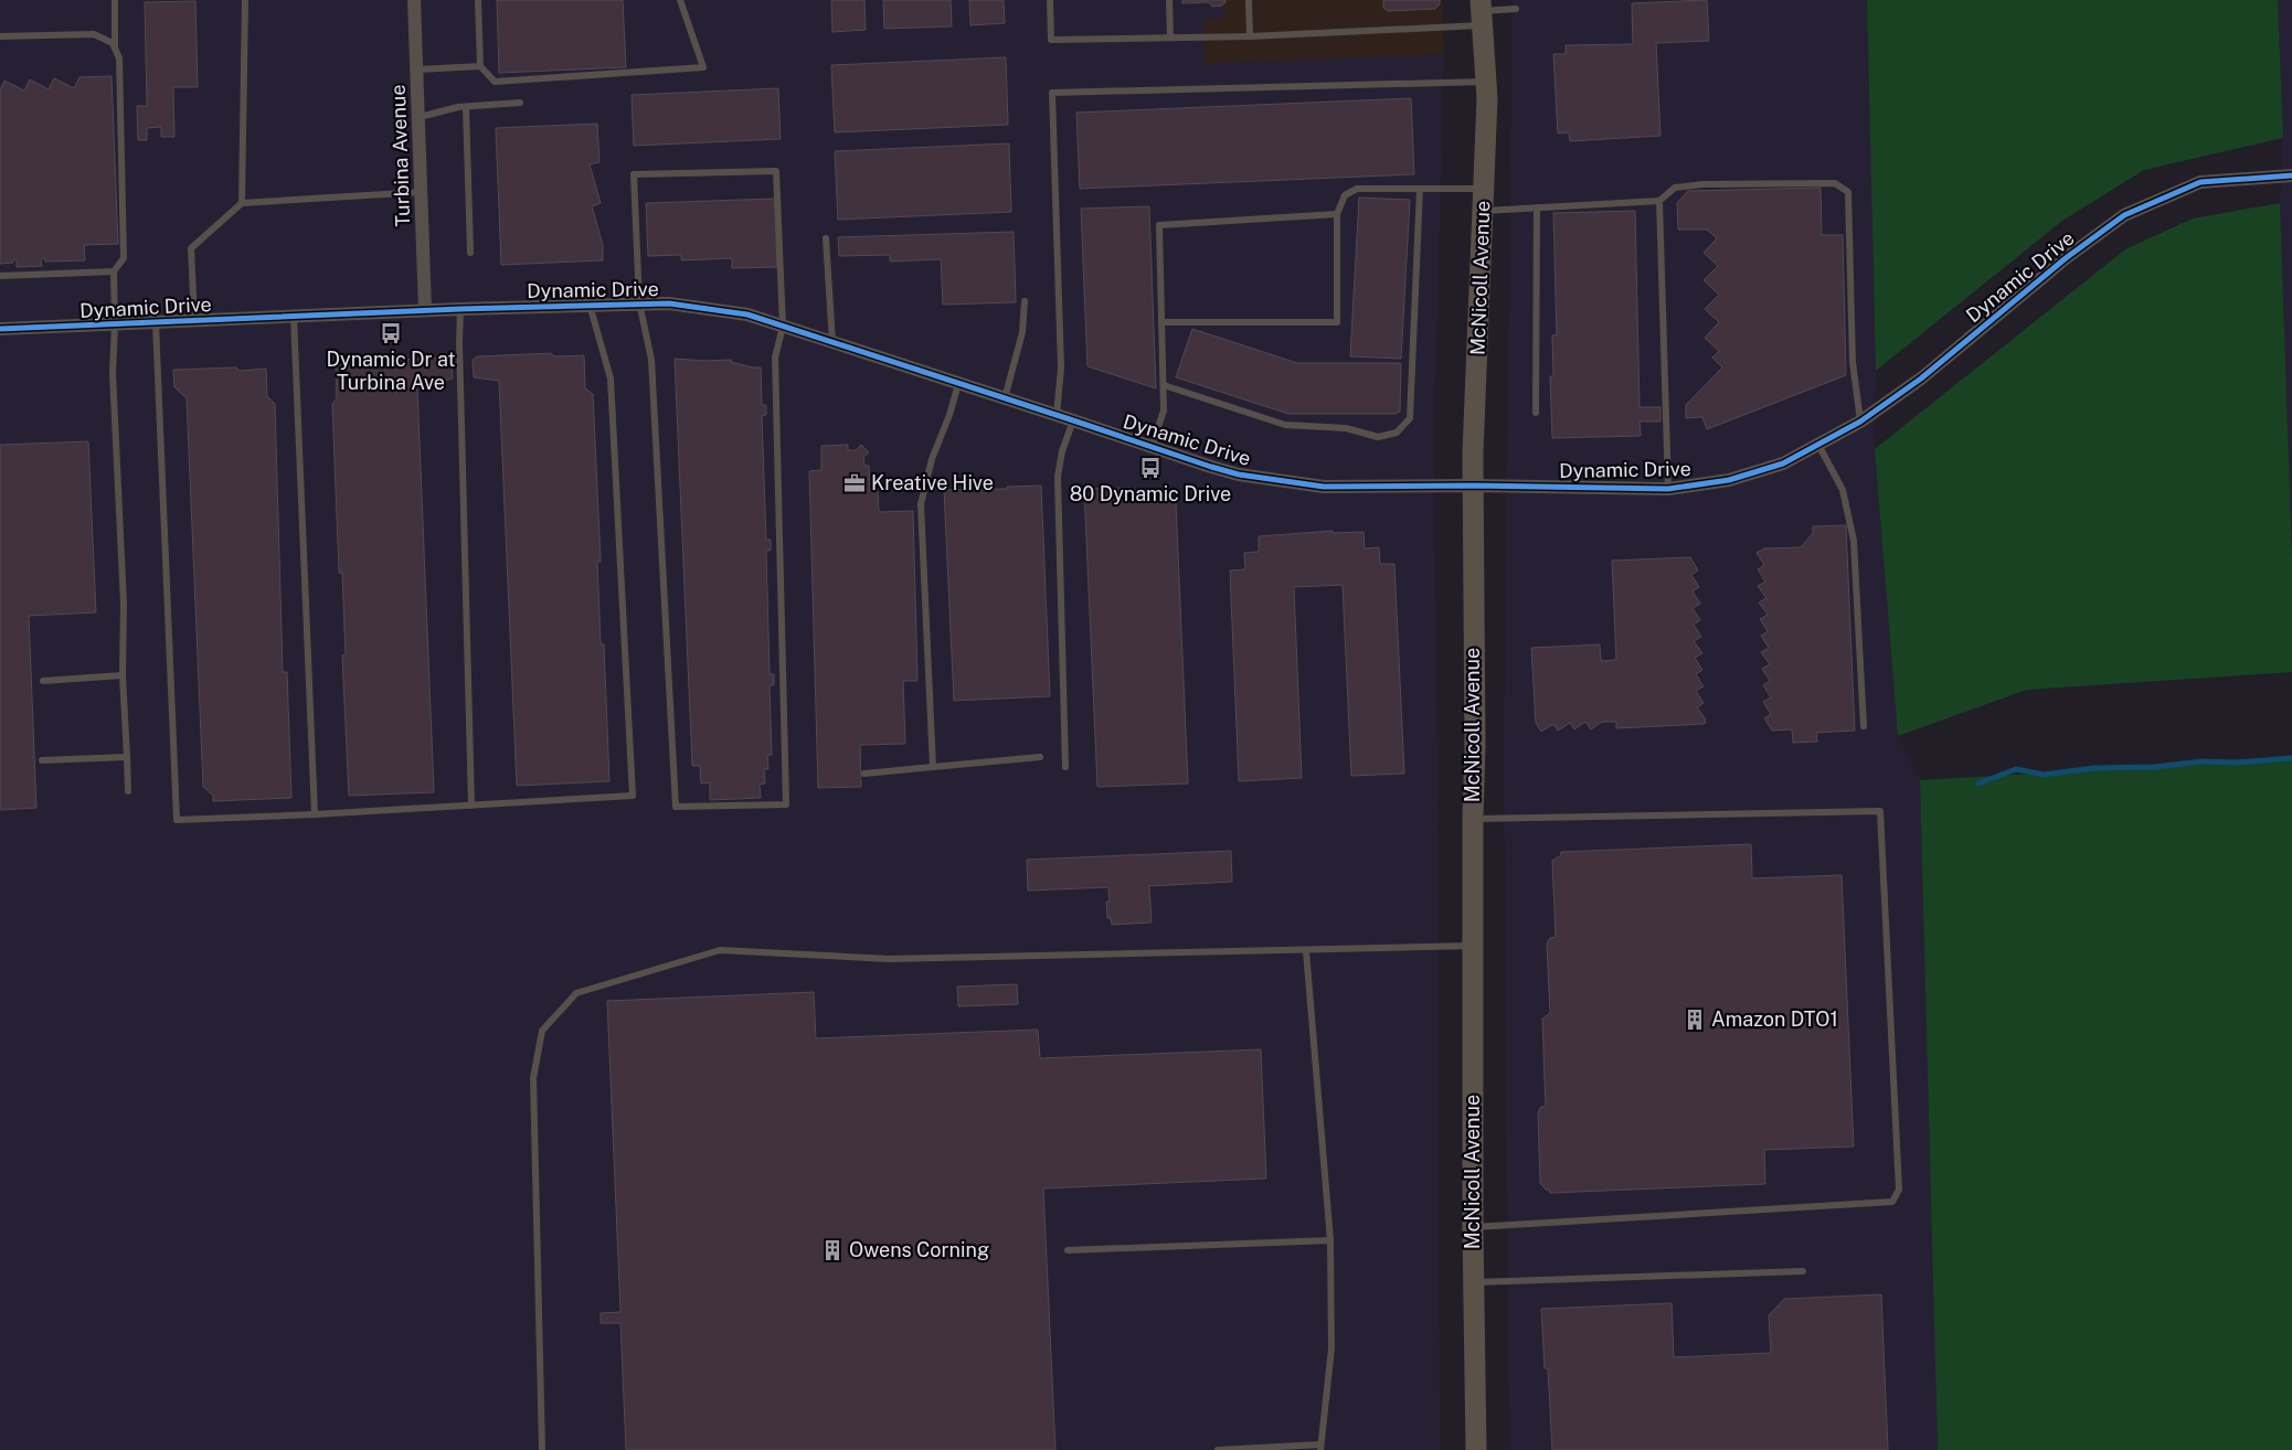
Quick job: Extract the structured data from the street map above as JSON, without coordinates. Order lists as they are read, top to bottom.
{
  "streets": {
    "main road": ["McNicoll Avenue"],
    "street": ["Turbina Avenue", "Dynamic Drive"]
  },
  "crossings": [
    ["Turbina Avenue", "Dynamic Drive"],
    ["Dynamic Drive", "McNicoll Avenue"]
  ],
  "places": {
    "bus stop": ["Dynamic Dr at Turbina Ave", "80 Dynamic Drive"],
    "office": ["Kreative Hive"],
    "building": ["Amazon DTO1", "Owens Corning"]
  }
}
